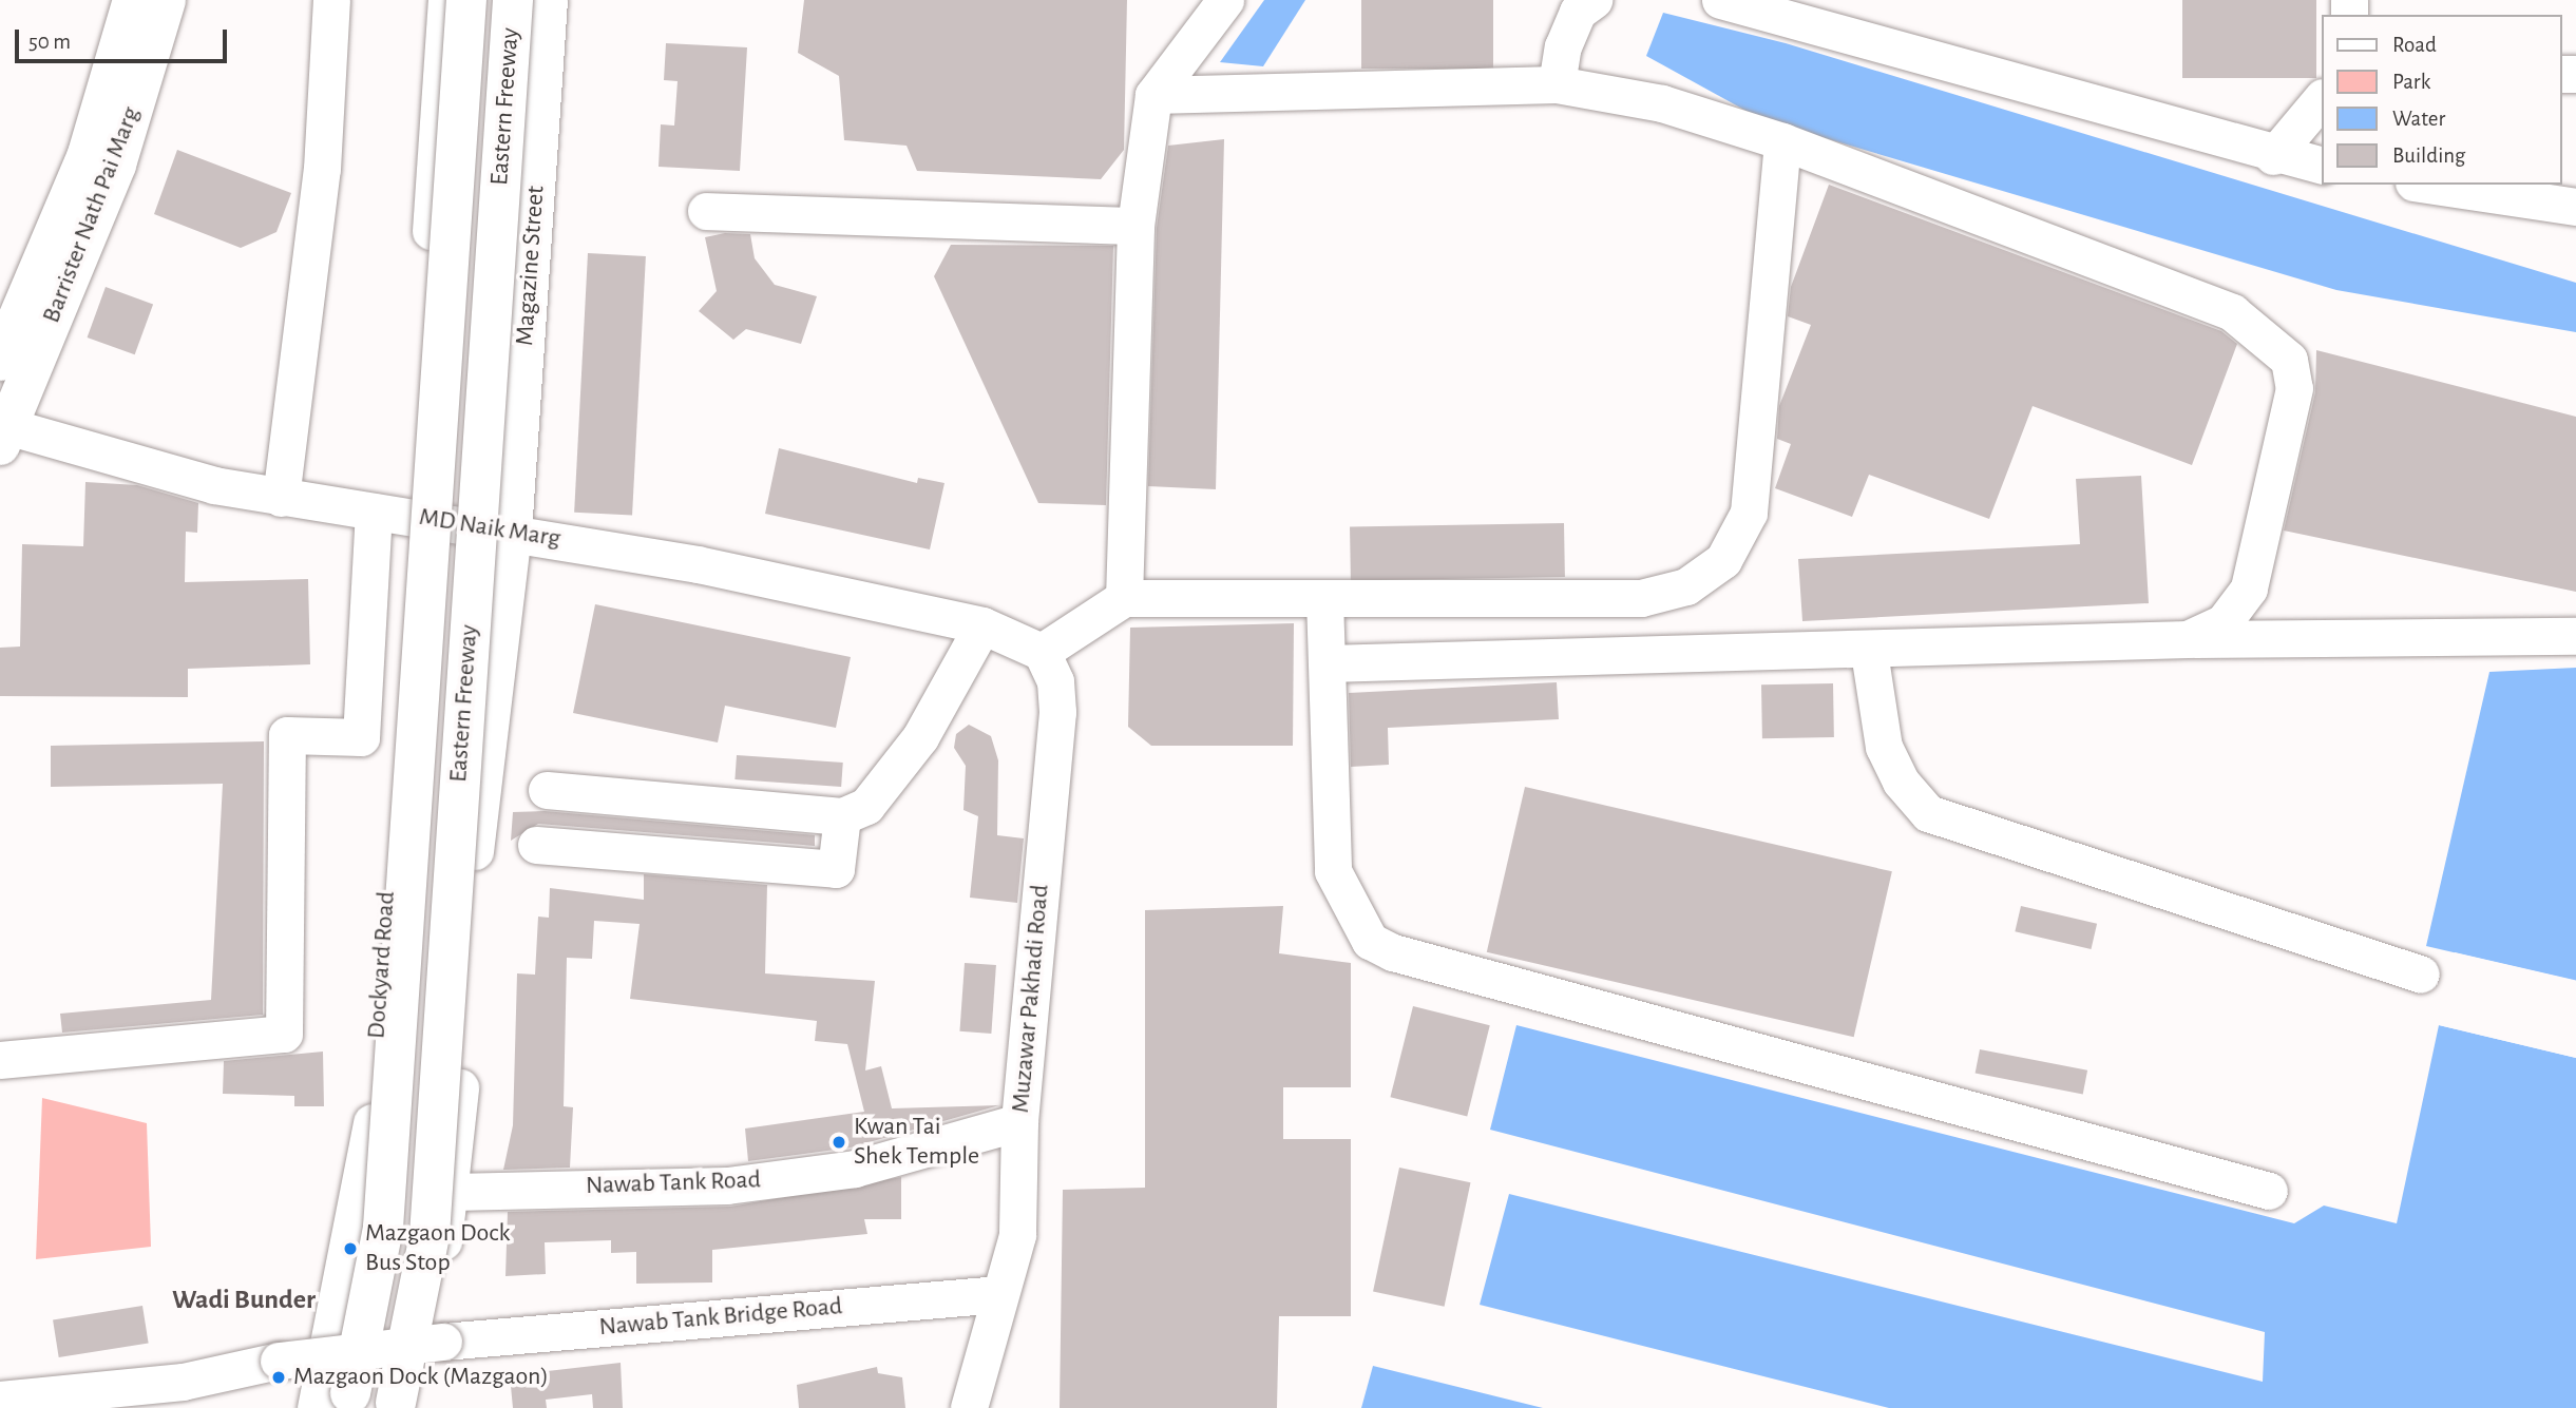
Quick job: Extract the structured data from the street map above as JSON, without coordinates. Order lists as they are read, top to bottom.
{
  "streets": {
    "main road": ["Eastern Freeway", "Barrister Nath Pai Marg"],
    "street": [
      "Magazine Street",
      "MD Naik Marg",
      "Dockyard Road",
      "Muzawar Pakhadi Road",
      "Nawab Tank Road",
      "Nawab Tank Bridge Road"
    ]
  },
  "crossings": [
    ["Eastern Freeway", "Dockyard Road"],
    ["Barrister Nath Pai Marg", "MD Naik Marg"],
    ["Magazine Street", "MD Naik Marg"],
    ["MD Naik Marg", "Dockyard Road"],
    ["Muzawar Pakhadi Road", "Nawab Tank Road"],
    ["Muzawar Pakhadi Road", "Nawab Tank Bridge Road"]
  ],
  "districts": ["Wadi Bunder"],
  "places": ["Kwan Tai Shek Temple", "Mazgaon Dock Bus Stop", "Mazgaon Dock (Mazgaon)"],
  "legend": [
    "Road",
    "Park",
    "Water",
    "Building"
  ],
  "scale_bar": "50 m"
}
